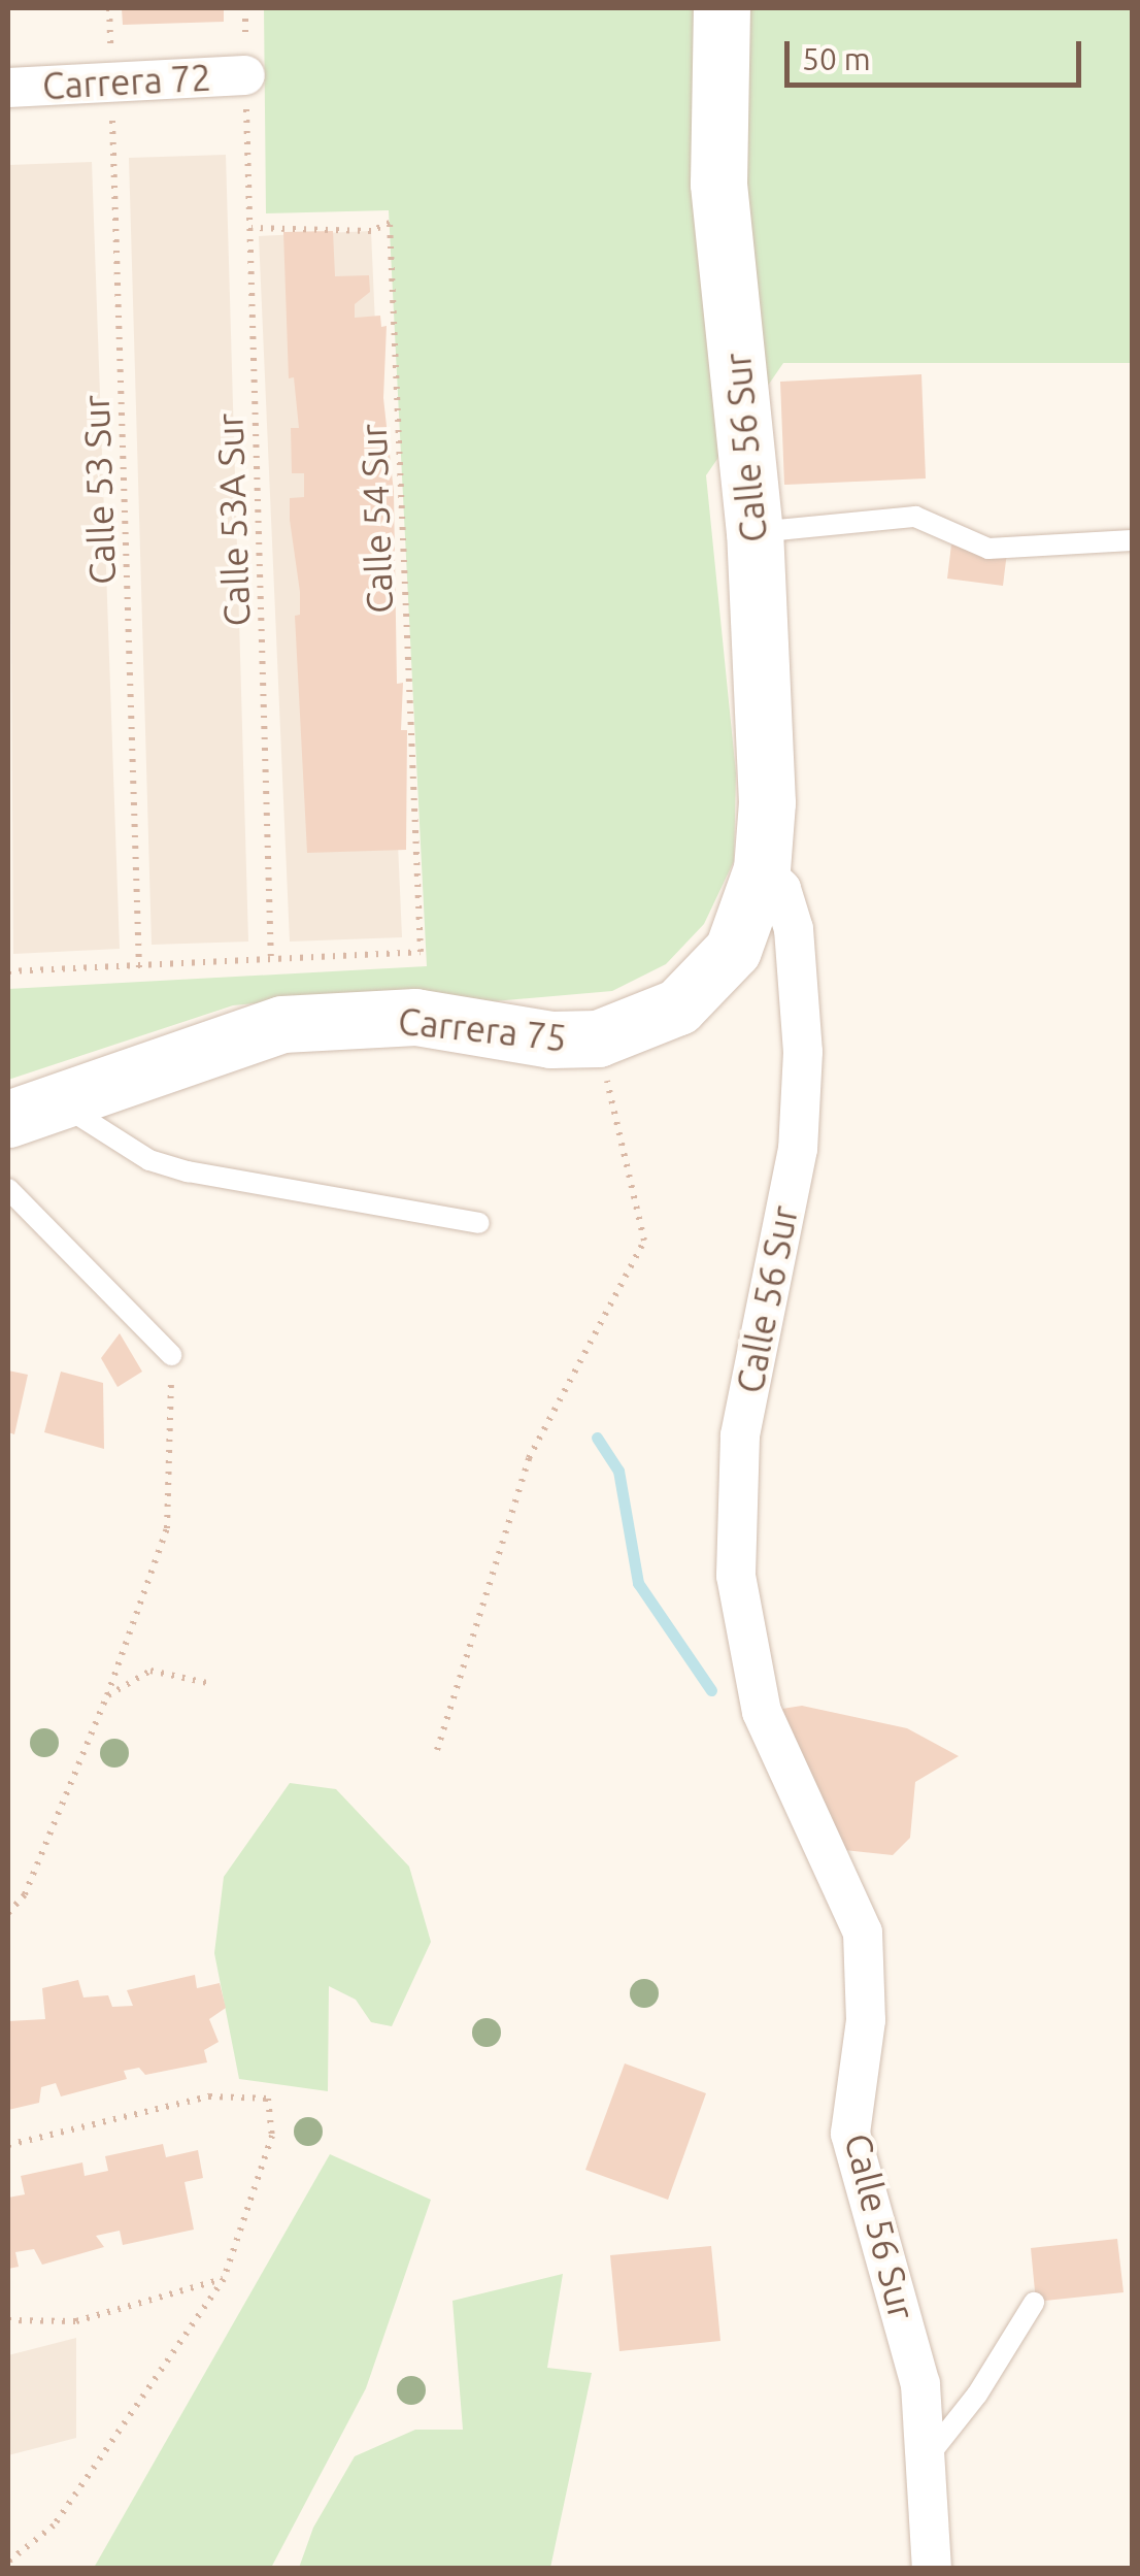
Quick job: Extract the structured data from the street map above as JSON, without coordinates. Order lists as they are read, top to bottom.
{
  "streets": {
    "street": ["Carrera 72", "Calle 56 Sur", "Carrera 75"],
    "path": ["Calle 53 Sur", "Calle 54 Sur", "Calle 53A Sur"]
  },
  "crossings": [
    ["Carrera 72", "Calle 53 Sur"],
    ["Carrera 72", "Calle 53A Sur"],
    ["Calle 56 Sur", "Carrera 75"],
    ["Calle 54 Sur", "Calle 53A Sur"]
  ],
  "scale_bar": "50 m"
}
